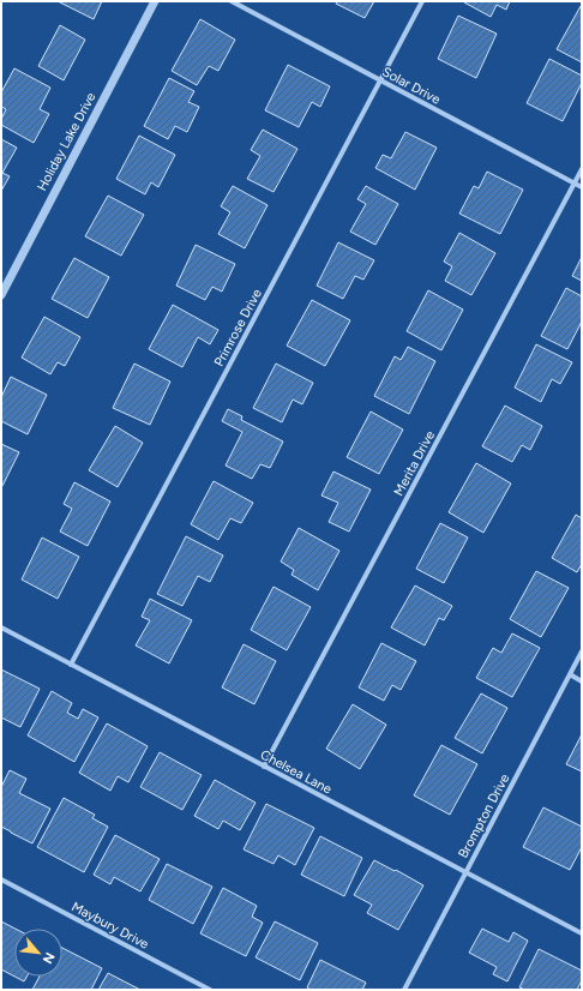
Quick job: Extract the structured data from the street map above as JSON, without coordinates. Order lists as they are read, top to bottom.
{
  "streets": {
    "street": [
      "Solar Drive",
      "Holiday Lake Drive",
      "Primrose Drive",
      "Merita Drive",
      "Chelsea Lane",
      "Brompton Drive",
      "Maybury Drive"
    ]
  },
  "crossings": [
    ["Solar Drive", "Primrose Drive"],
    ["Solar Drive", "Merita Drive"],
    ["Primrose Drive", "Chelsea Lane"],
    ["Merita Drive", "Chelsea Lane"],
    ["Chelsea Lane", "Brompton Drive"]
  ],
  "north": "bottom right"
}
